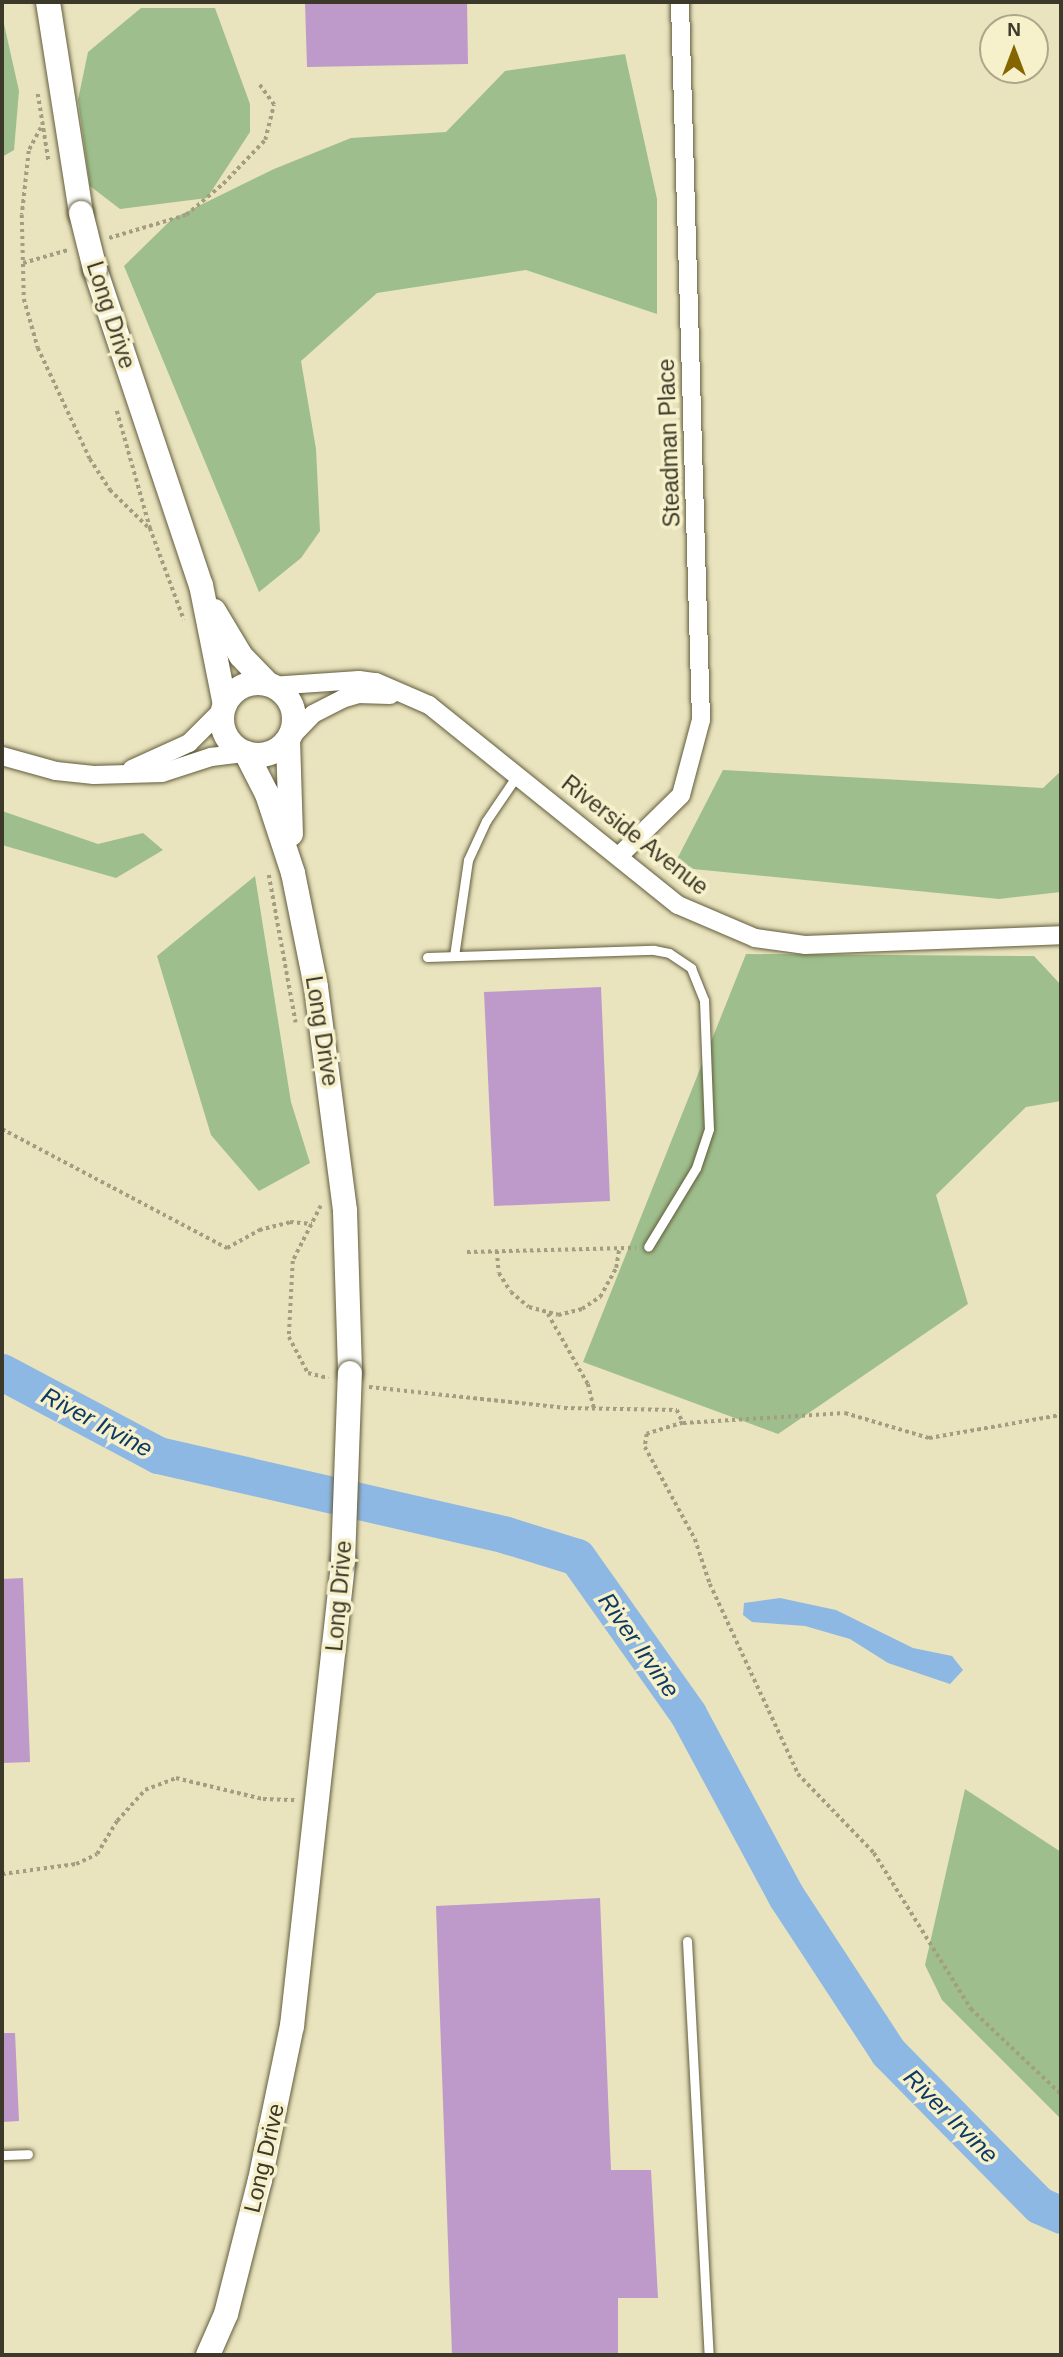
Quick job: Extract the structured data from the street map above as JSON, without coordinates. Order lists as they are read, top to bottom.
{
  "streets": {
    "main road": ["Long Drive"],
    "street": ["Steadman Place", "Riverside Avenue"]
  },
  "crossings": [
    ["Long Drive", "Riverside Avenue"],
    ["Steadman Place", "Riverside Avenue"]
  ],
  "water": ["River Irvine"],
  "north": "top"
}
